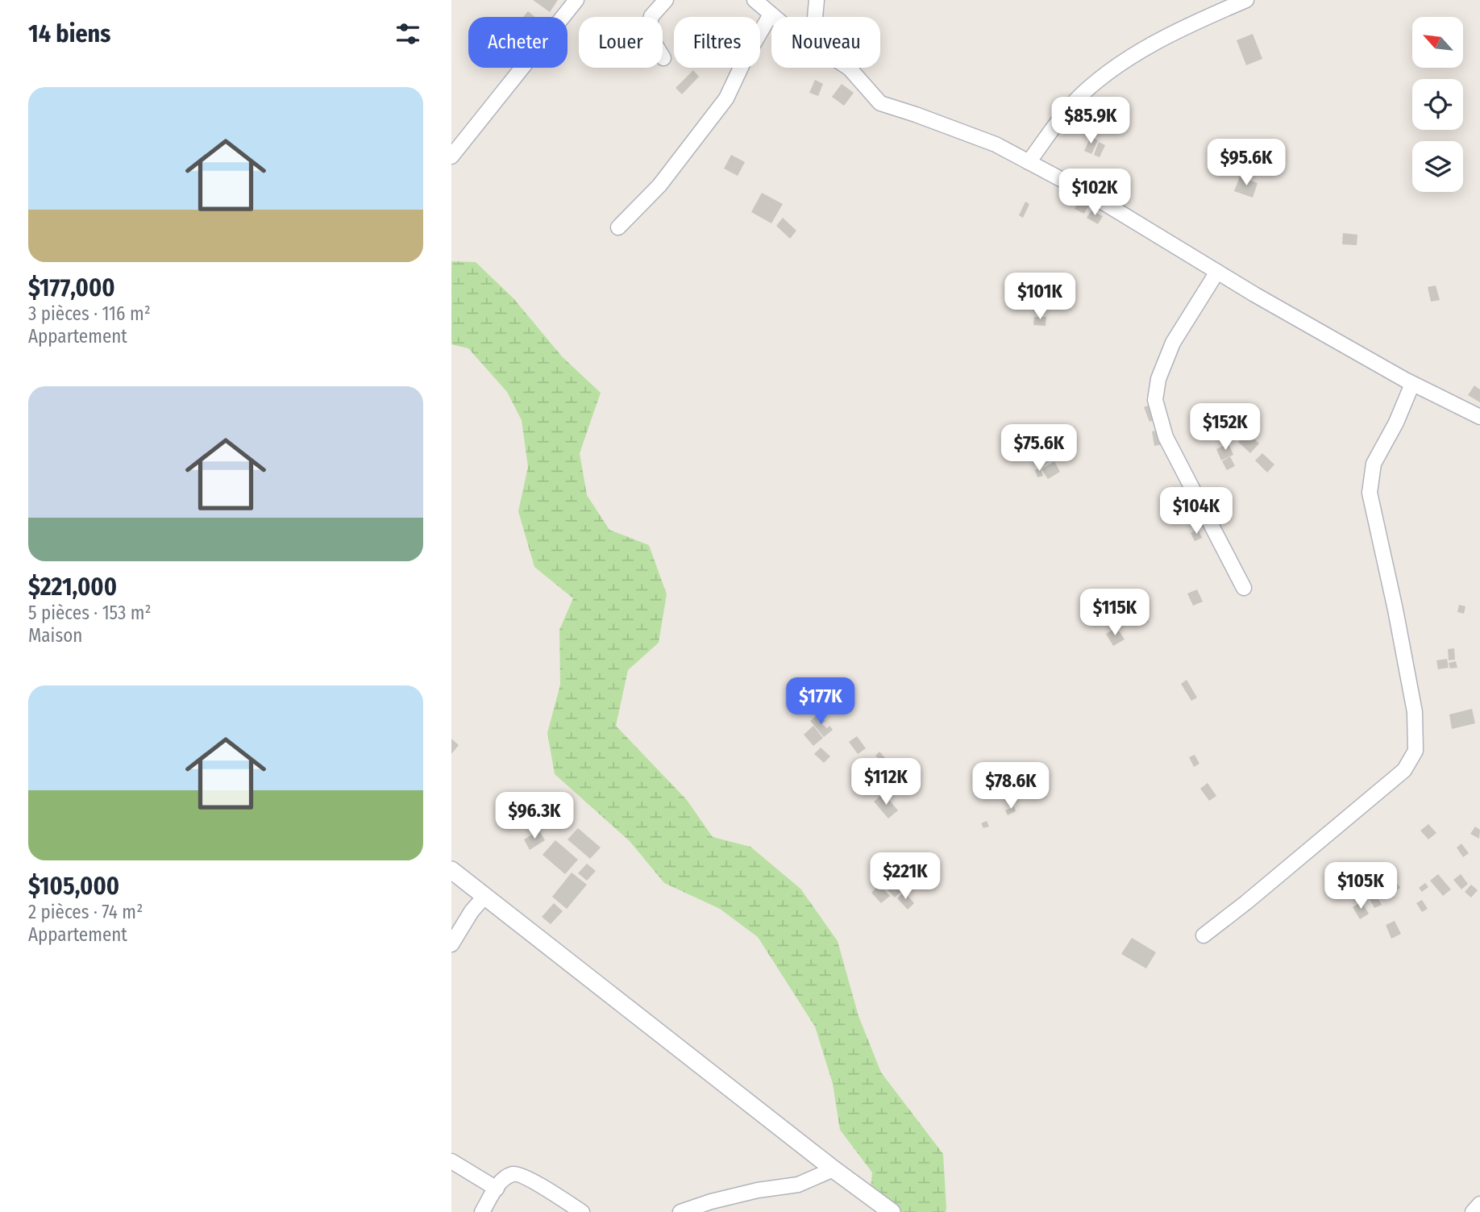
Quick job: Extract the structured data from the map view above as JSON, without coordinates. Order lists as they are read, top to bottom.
{
  "north": "top left",
  "page": {
    "heading": "14 biens",
    "chip": [
      "Acheter",
      "Louer",
      "Filtres",
      "Nouveau"
    ],
    "list": [
      {
        "name": "$177,000",
        "note": "3 pièces · 116 m² · Appartement"
      },
      {
        "name": "$221,000",
        "note": "5 pièces · 153 m² · Maison"
      },
      {
        "name": "$105,000",
        "note": "2 pièces · 74 m² · Appartement"
      }
    ],
    "price": [
      "$85.9K",
      "$95.6K",
      "$102K",
      "$101K",
      "$152K",
      "$75.6K",
      "$104K",
      "$115K",
      "$177K",
      "$112K",
      "$78.6K",
      "$96.3K",
      "$221K",
      "$105K"
    ]
  }
}
